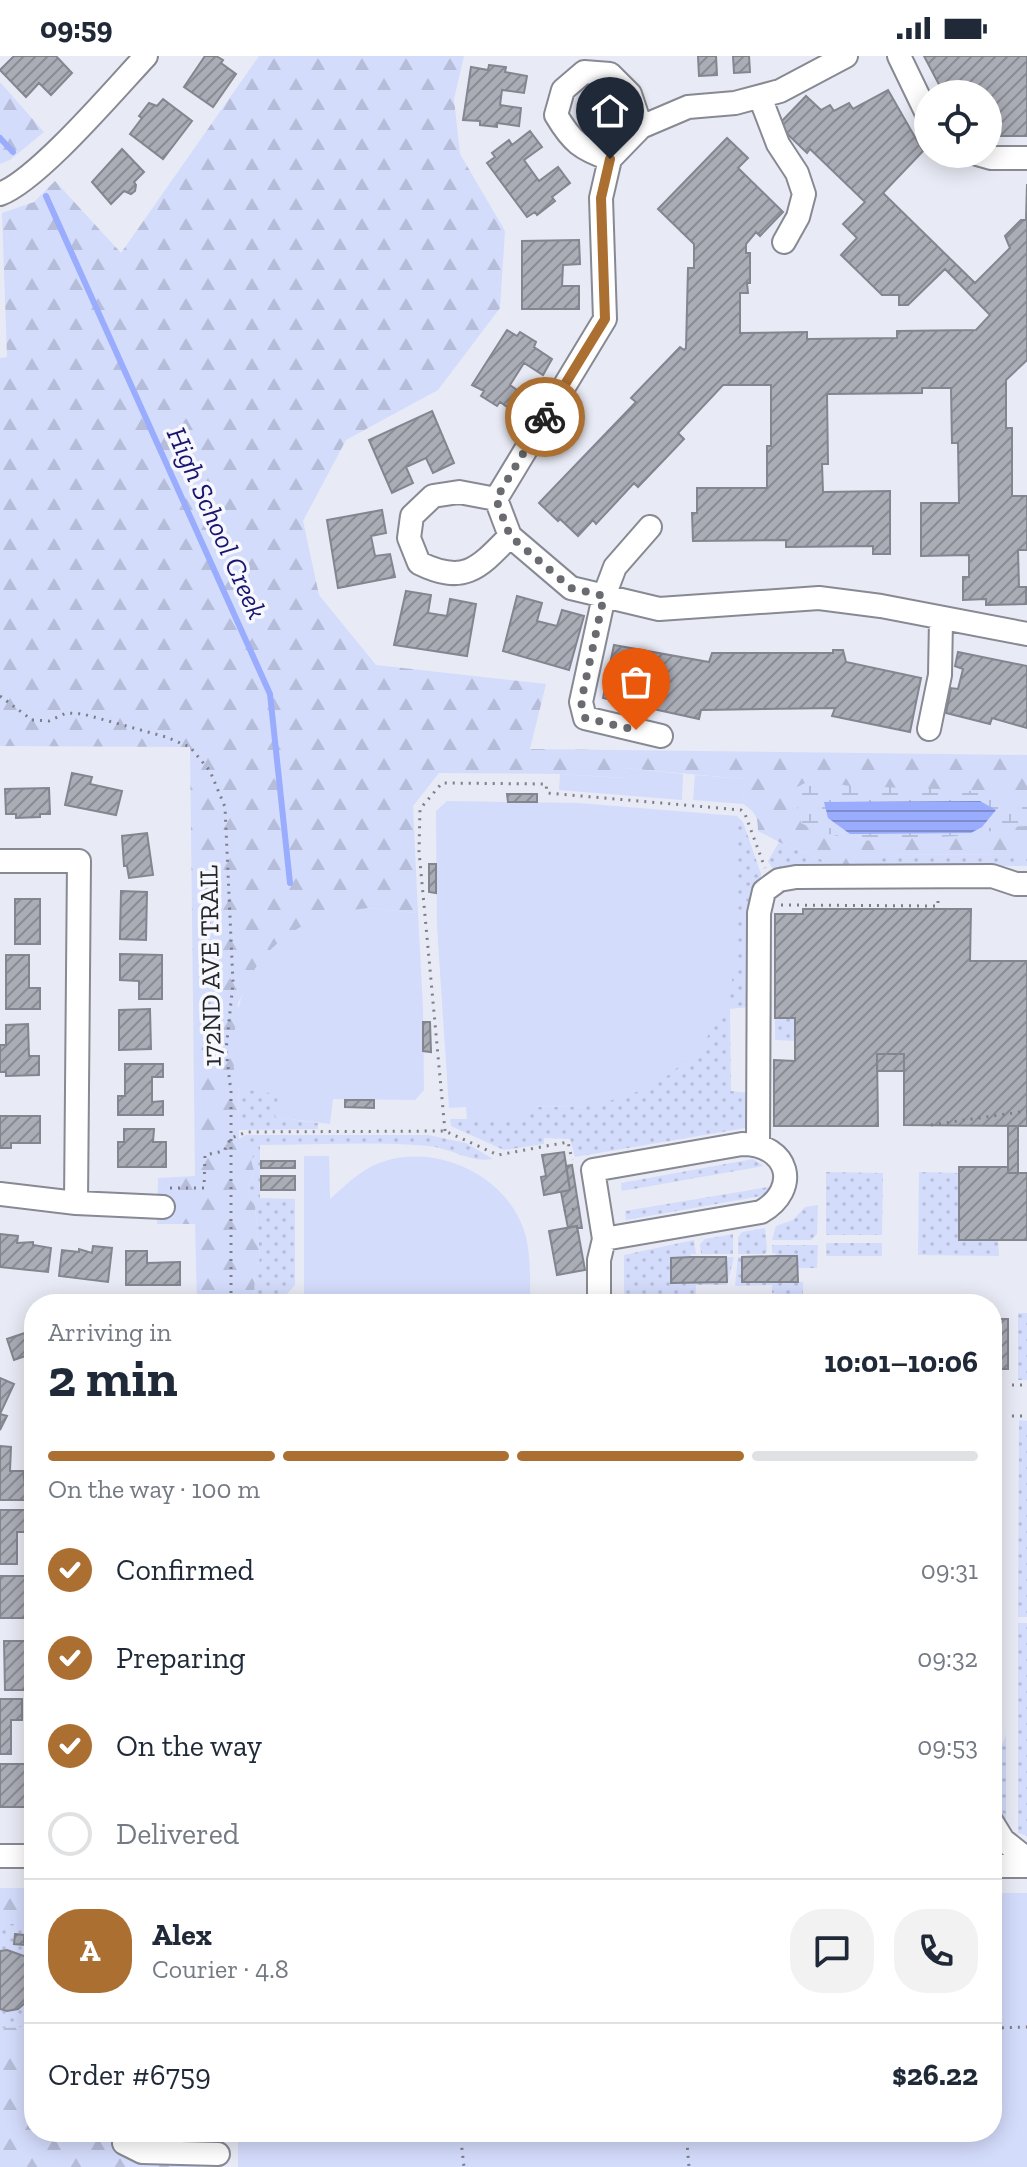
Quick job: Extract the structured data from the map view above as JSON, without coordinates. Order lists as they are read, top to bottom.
{
  "streets": {
    "path": ["172ND AVE TRAIL"]
  },
  "water": ["High School Creek"],
  "page": {
    "status": "09:59",
    "heading": ["2 min", "Arriving in", "10:01–10:06"],
    "panel": [
      "Alex",
      "Courier · 4.8",
      "Order #6759",
      "$26.22"
    ],
    "bar": "On the way · 100 m",
    "list": [
      ["Confirmed", "09:31"],
      ["Preparing", "09:32"],
      ["On the way", "09:53"],
      "Delivered"
    ],
    "round": "A"
  }
}
